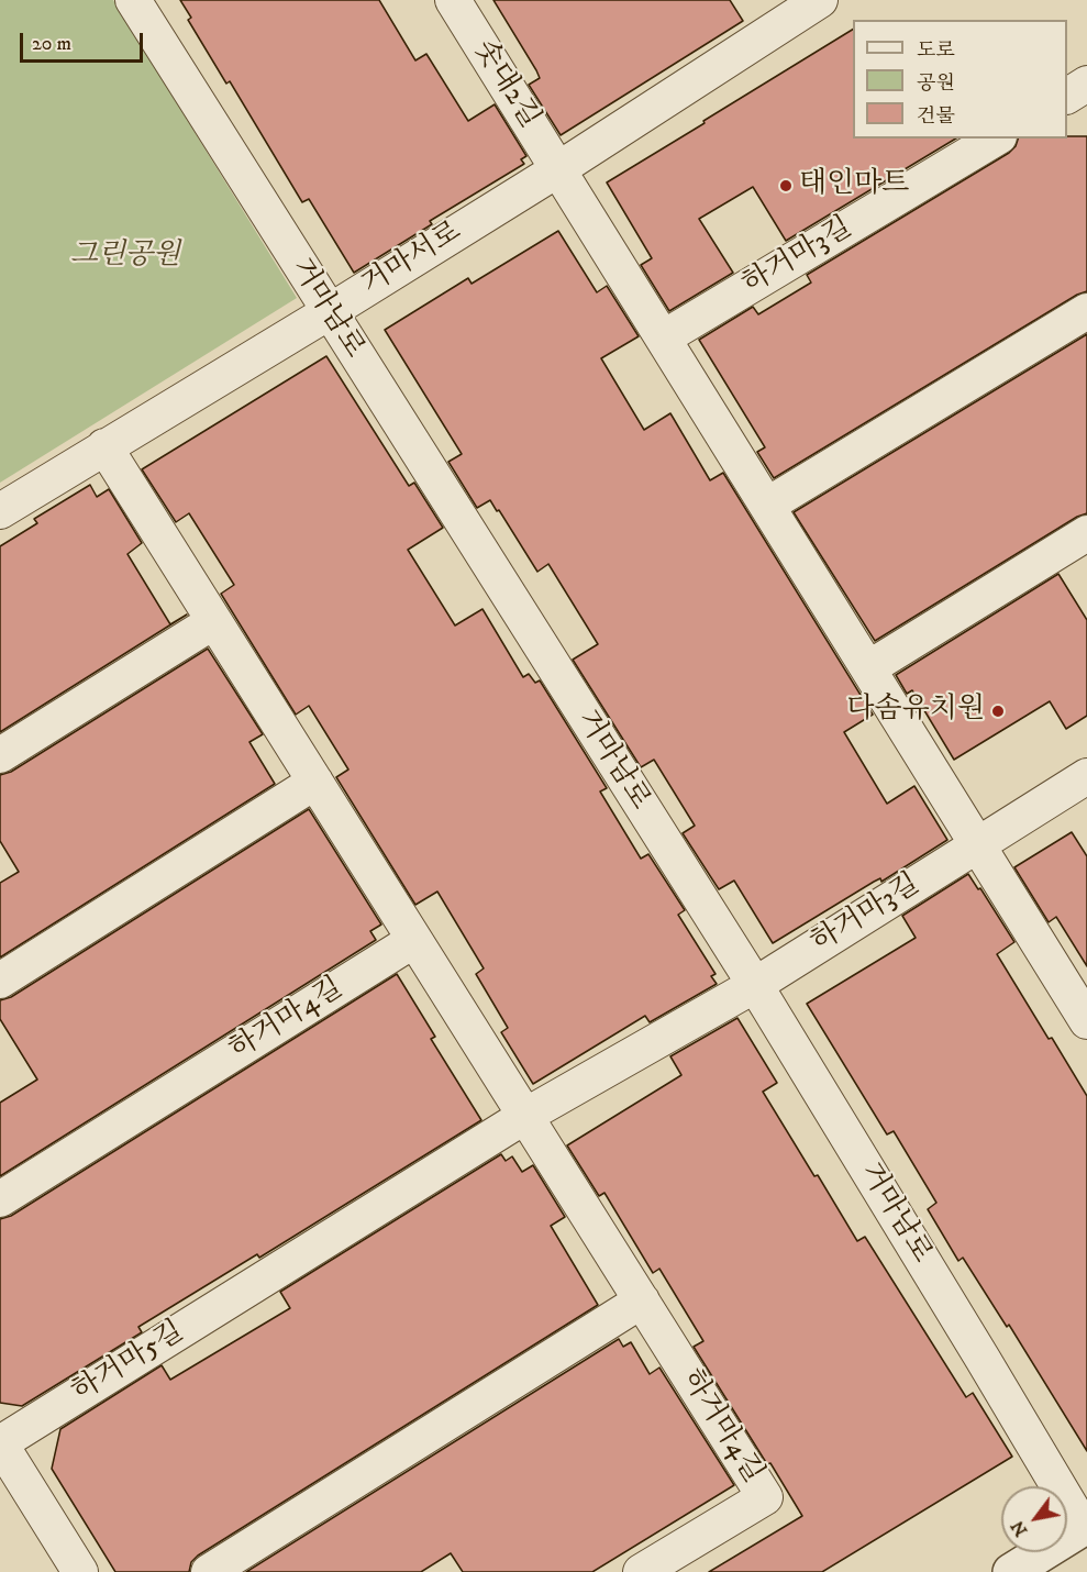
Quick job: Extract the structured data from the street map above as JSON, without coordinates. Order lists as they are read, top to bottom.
{
  "streets": {
    "street": [
      "솟대2길",
      "하거마3길",
      "거마서로",
      "거마남로",
      "하거마4길",
      "하거마5길"
    ]
  },
  "crossings": [
    ["솟대2길", "거마서로"],
    ["하거마3길", "거마남로"],
    ["거마서로", "거마남로"],
    ["거마서로", "하거마4길"],
    ["하거마4길", "하거마5길"]
  ],
  "parks": ["그린공원"],
  "places": ["태인마트", "다솜유치원"],
  "legend": ["도로", "공원", "건물"],
  "scale_bar": "20 m",
  "north": "bottom left"
}
